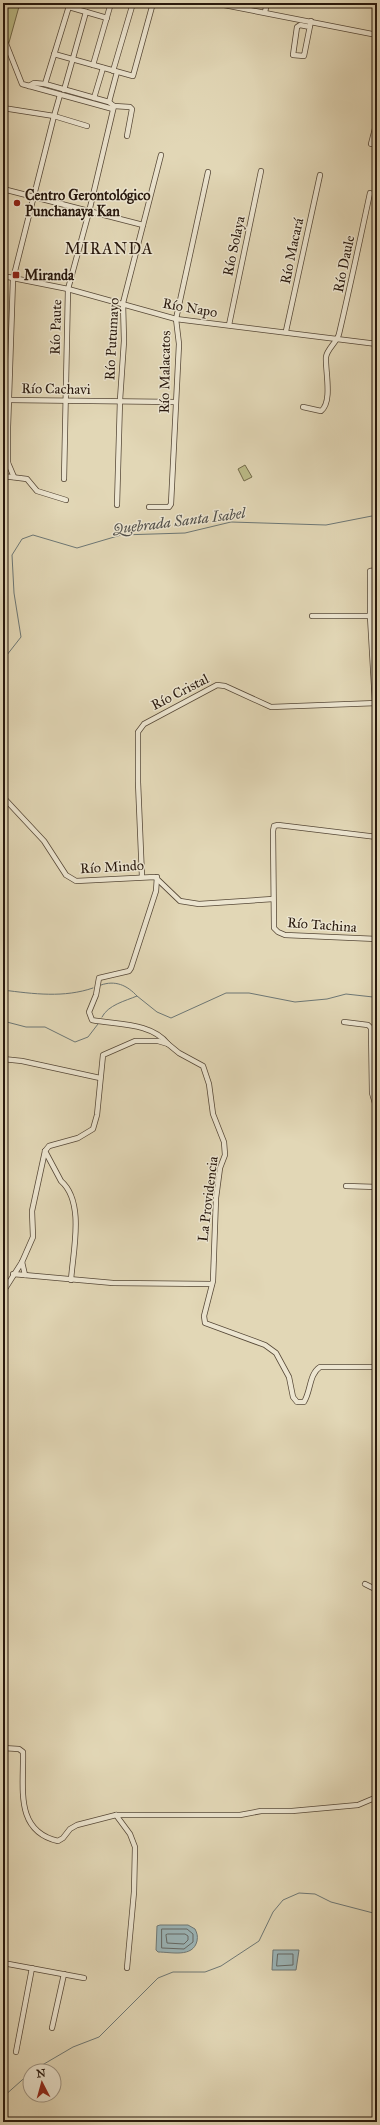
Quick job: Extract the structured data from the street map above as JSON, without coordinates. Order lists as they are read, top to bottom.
{
  "streets": {
    "street": [
      "Río Solaya",
      "Río Macará",
      "Río Daule",
      "Río Napo",
      "Río Paute",
      "Río Putumayo",
      "Río Malacatos",
      "Río Cachavi",
      "Río Cristal",
      "Río Mindo",
      "Río Tachina",
      "La Providencia"
    ]
  },
  "crossings": [
    ["Río Solaya", "Río Napo"],
    ["Río Macará", "Río Napo"],
    ["Río Daule", "Río Napo"],
    ["Río Napo", "Río Paute"],
    ["Río Napo", "Río Putumayo"],
    ["Río Napo", "Río Malacatos"],
    ["Río Paute", "Río Cachavi"],
    ["Río Putumayo", "Río Cachavi"],
    ["Río Malacatos", "Río Cachavi"],
    ["Río Cristal", "Río Mindo"],
    ["Río Mindo", "Río Tachina"]
  ],
  "districts": ["MIRANDA"],
  "water": ["Quebrada Santa Isabel"],
  "places": {
    "other": ["Centro Gerontológico Punchanaya Kan"],
    "transit": ["Miranda"]
  },
  "north": "top"
}
